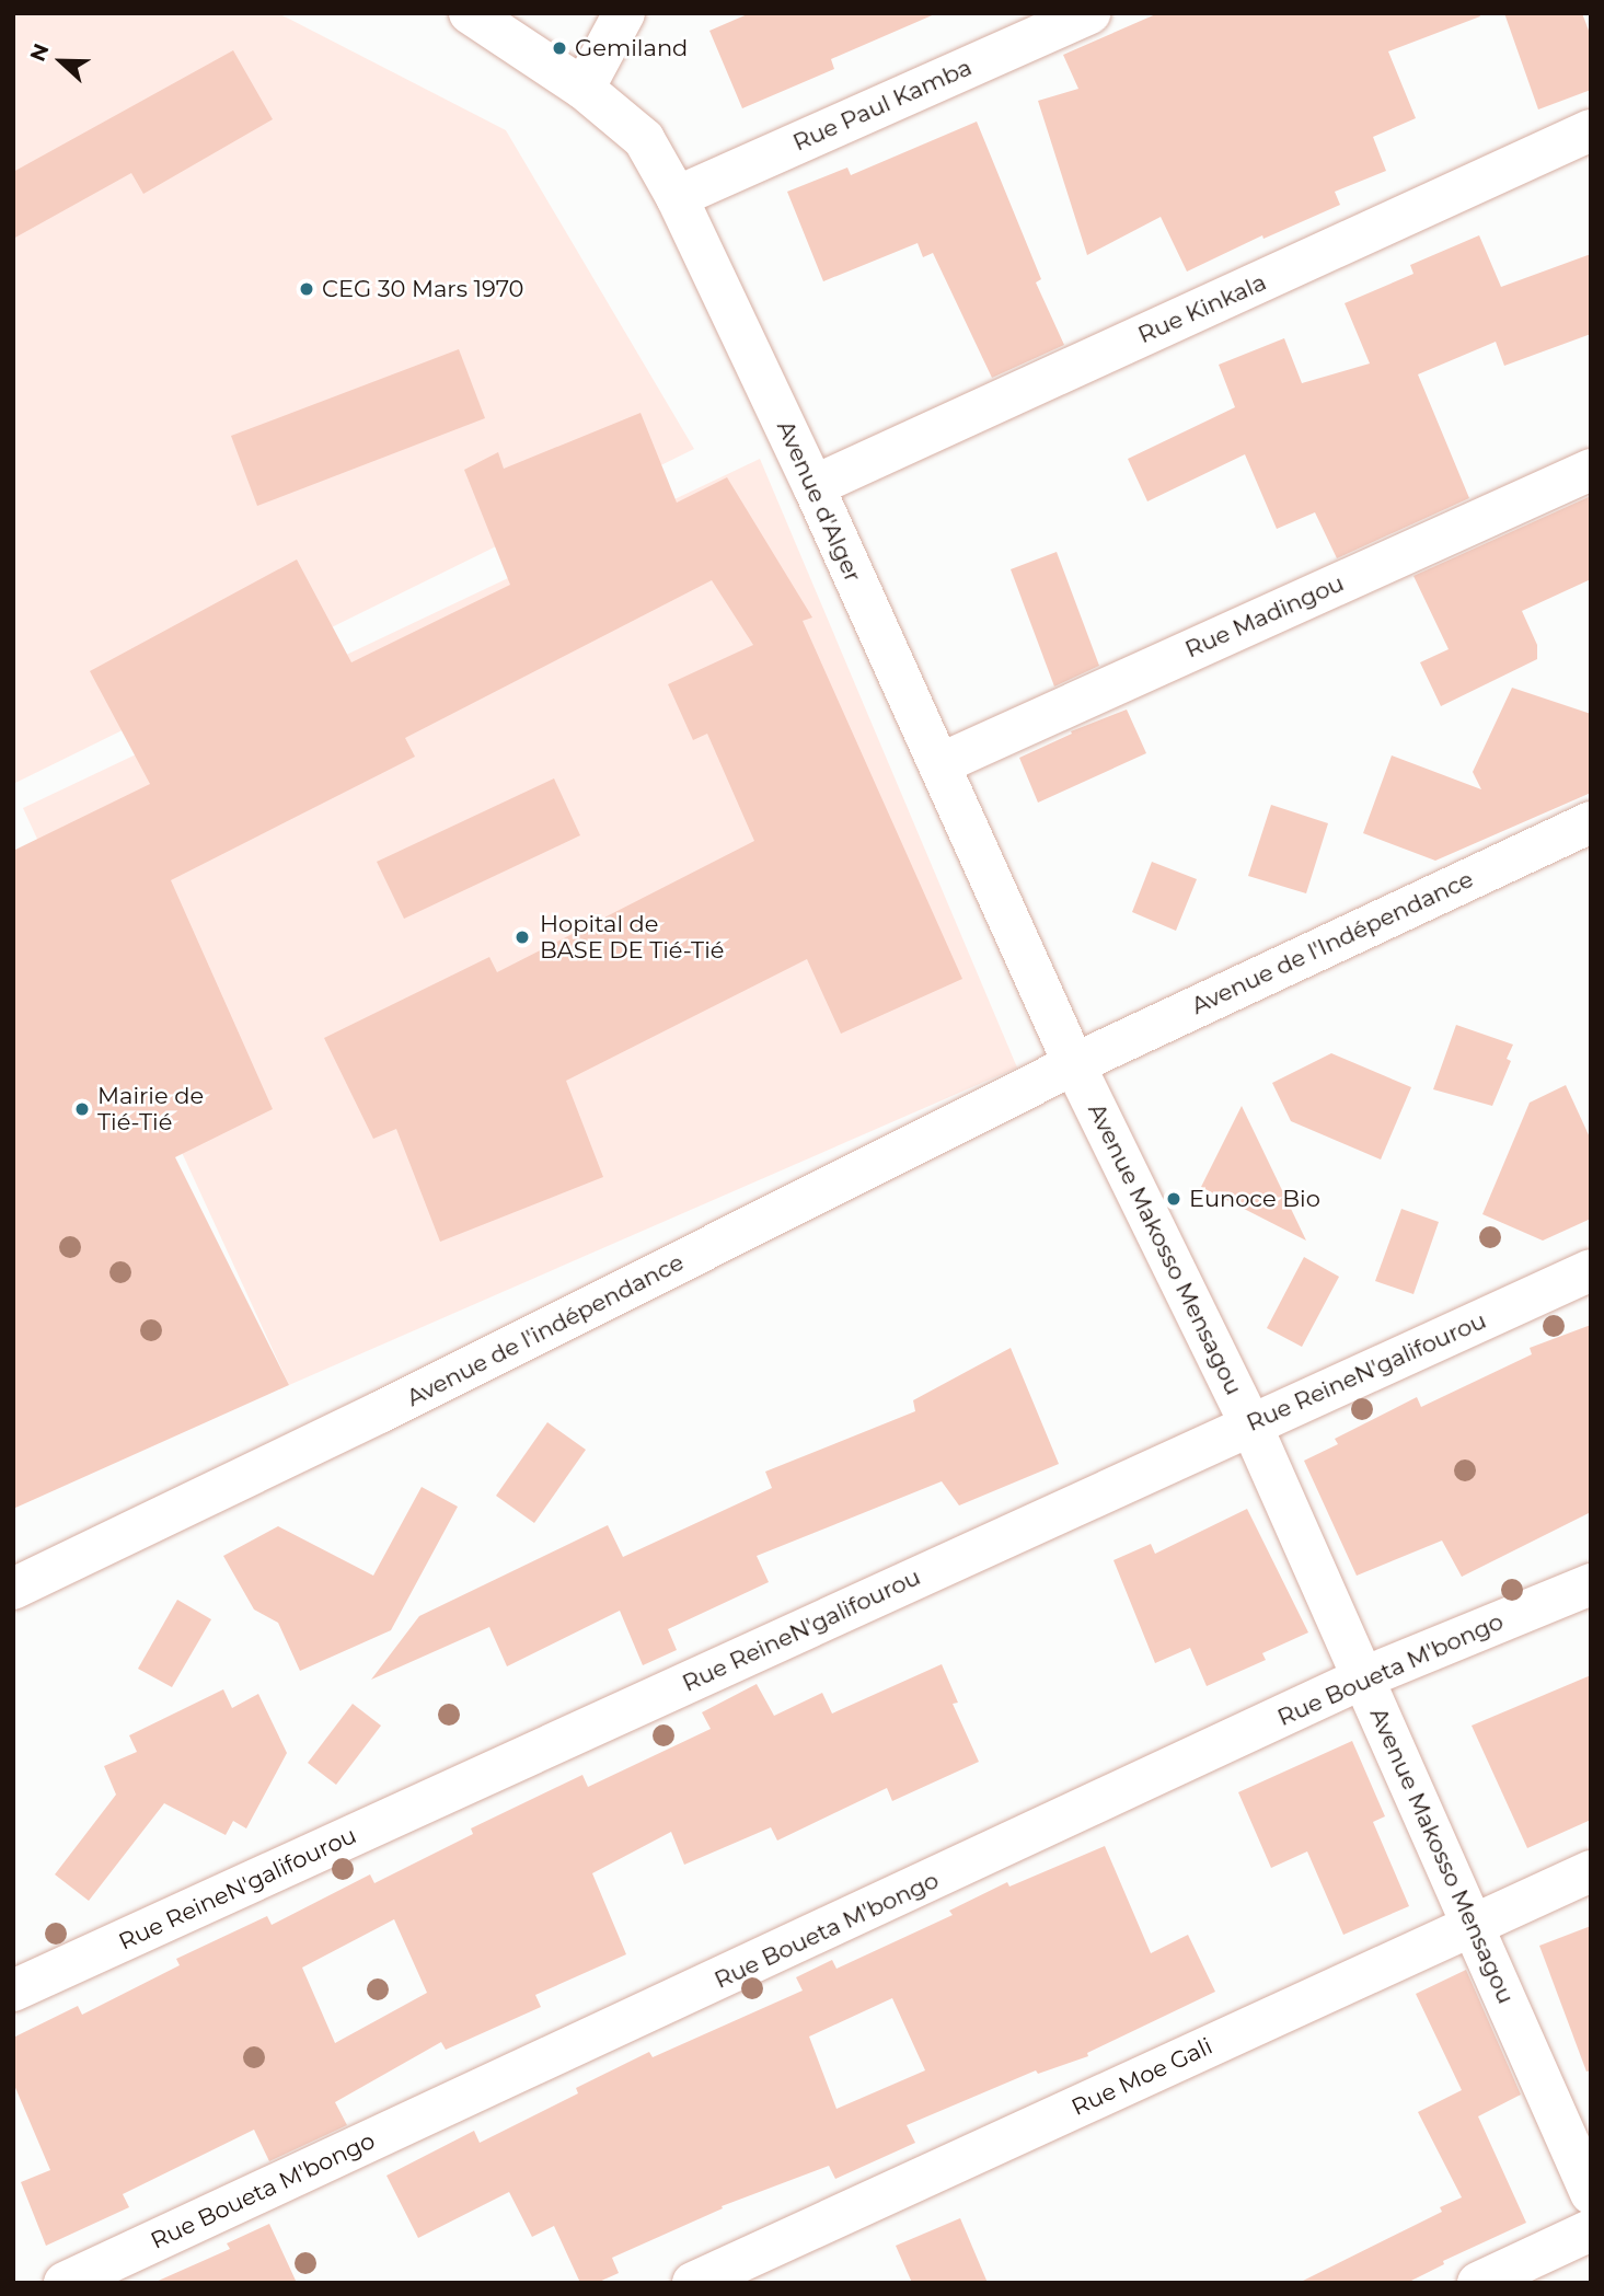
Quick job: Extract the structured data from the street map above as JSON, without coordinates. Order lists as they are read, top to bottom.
{
  "streets": {
    "street": [
      "Rue Paul Kamba",
      "Rue Kinkala",
      "Avenue d'Alger",
      "Rue Madingou",
      "Avenue de l'Indépendance",
      "Avenue Makosso Mensagou",
      "Avenue de l'indépendance",
      "Rue ReineN'galifourou",
      "Rue Boueta M'bongo",
      "Rue Moe Gali"
    ]
  },
  "crossings": [
    ["Rue Paul Kamba", "Avenue d'Alger"],
    ["Rue Kinkala", "Avenue d'Alger"],
    ["Avenue d'Alger", "Rue Madingou"],
    ["Avenue d'Alger", "Avenue de l'Indépendance"],
    ["Avenue d'Alger", "Avenue Makosso Mensagou"],
    ["Avenue d'Alger", "Avenue de l'indépendance"],
    ["Avenue de l'Indépendance", "Avenue Makosso Mensagou"],
    ["Avenue de l'Indépendance", "Avenue de l'indépendance"],
    ["Avenue Makosso Mensagou", "Avenue de l'indépendance"],
    ["Avenue Makosso Mensagou", "Rue ReineN'galifourou"],
    ["Avenue Makosso Mensagou", "Rue Boueta M'bongo"],
    ["Avenue Makosso Mensagou", "Rue Moe Gali"]
  ],
  "places": [
    "Gemiland",
    "CEG 30 Mars 1970",
    "Hopital de BASE DE Tié-Tié",
    "Mairie de Tié-Tié",
    "Eunoce Bio"
  ],
  "north": "left"
}
